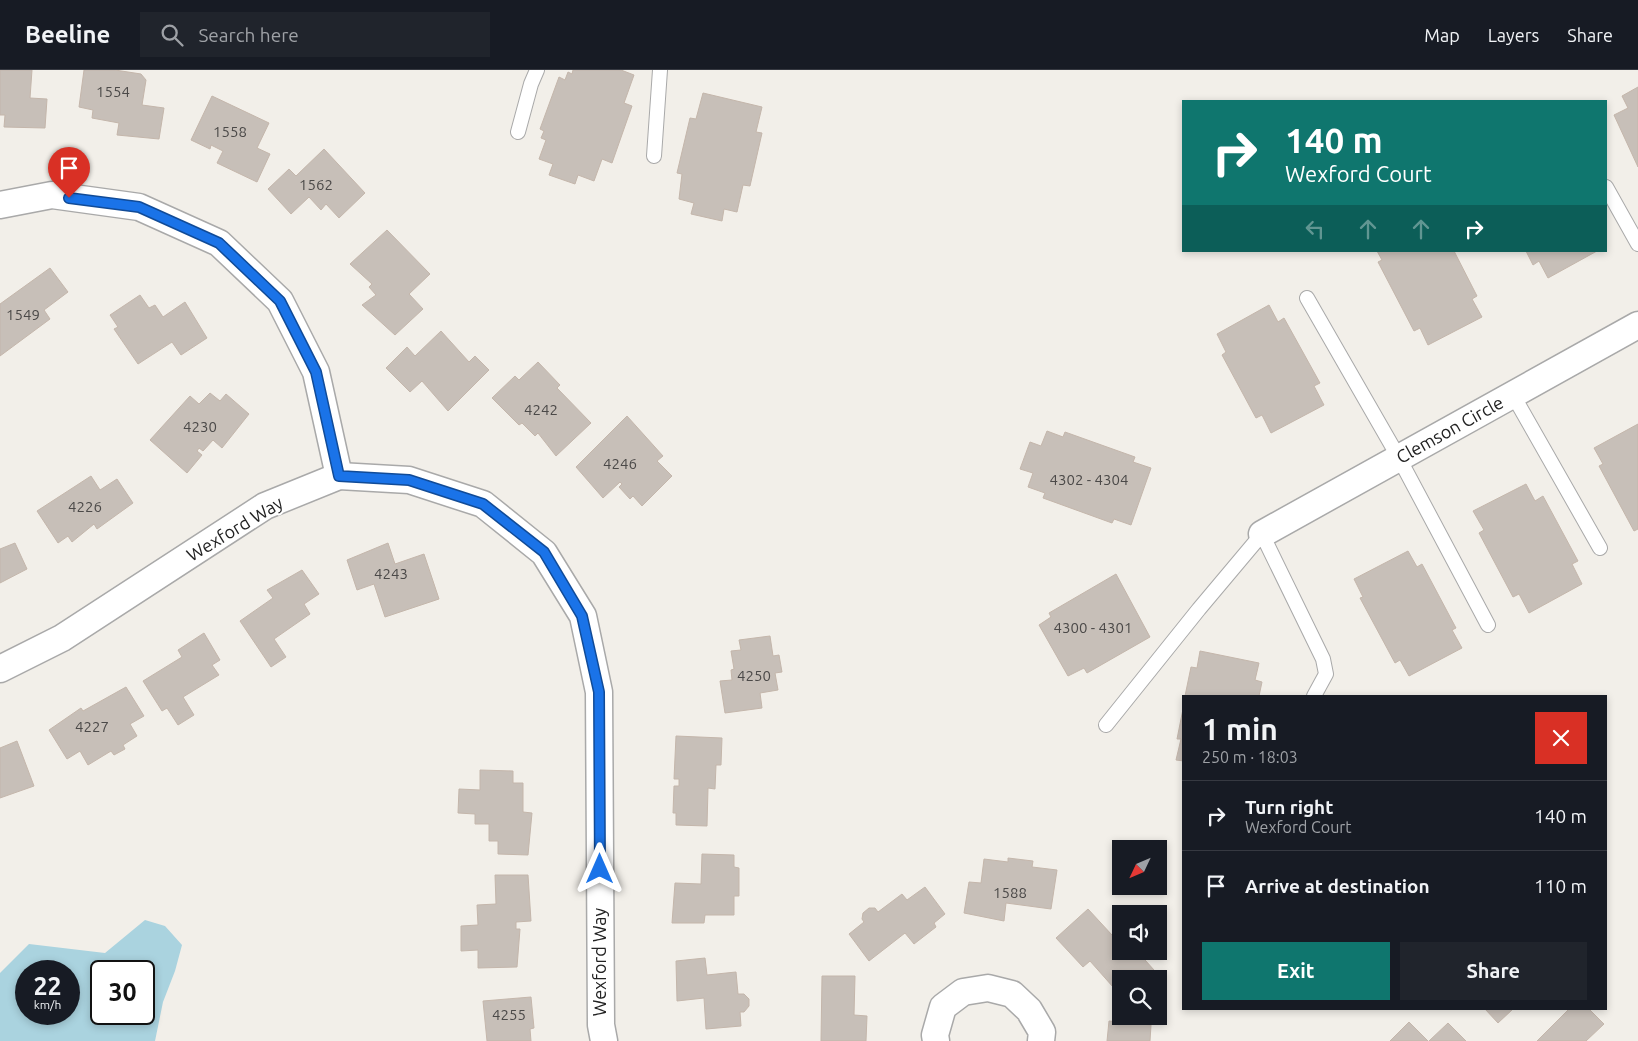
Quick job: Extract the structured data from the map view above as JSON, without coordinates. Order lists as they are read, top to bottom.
{
  "streets": {
    "street": ["Clemson Circle", "Wexford Way"]
  },
  "house_numbers": [
    "1554",
    "1558",
    "1562",
    "1549",
    "4242",
    "4230",
    "4246",
    "4302 - 4304",
    "4226",
    "4243",
    "4300 - 4301",
    "4250",
    "4227",
    "1588",
    "4255"
  ],
  "north": "bottom left",
  "page": {
    "header": "Beeline",
    "search": "Search here",
    "nav": ["Map", "Layers", "Share"],
    "turn": ["140 m", "Wexford Court"],
    "heading": ["1 min", "250 m · 18:03"],
    "list": [
      {
        "name": "Turn right",
        "note": "Wexford Court",
        "value": "140 m"
      },
      {
        "name": "Arrive at destination",
        "value": "110 m"
      }
    ],
    "buttons": ["Exit", "Share"],
    "speed": "22 km/h",
    "limit": "30"
  }
}
